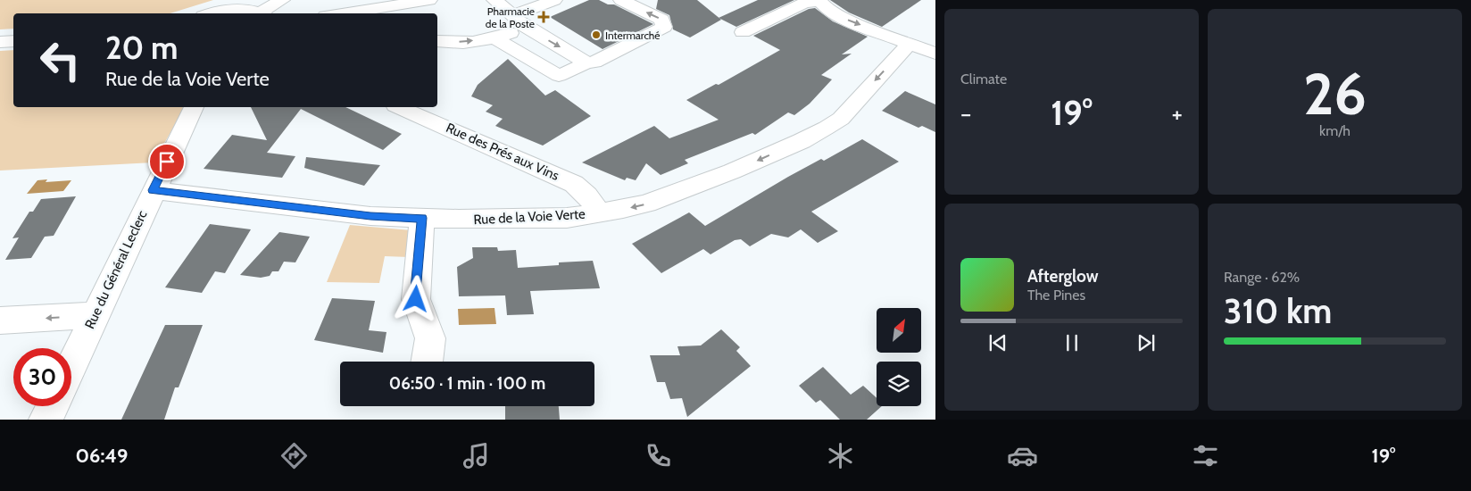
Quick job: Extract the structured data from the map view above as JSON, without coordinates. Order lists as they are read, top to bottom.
{
  "streets": {
    "street": ["Rue des Prés aux Vins", "Rue de la Voie Verte", "Rue du Général Leclerc"]
  },
  "crossings": [
    ["Rue des Prés aux Vins", "Rue de la Voie Verte"],
    ["Rue de la Voie Verte", "Rue du Général Leclerc"]
  ],
  "one_way": ["Rue de la Voie Verte"],
  "places": {
    "health": ["Pharmacie de la Poste"],
    "other": ["Intermarché"]
  },
  "north": "top right",
  "page": {
    "tile": [
      "Climate",
      ["26", "km/h"],
      ["Range · 62%", "310 km"]
    ],
    "turn": ["20 m", "Rue de la Voie Verte"],
    "heat": ["−", "19°", "+"],
    "song": ["Afterglow", "The Pines"],
    "limit": "30",
    "trip": "06:50 · 1 min · 100 m",
    "tabs": ["06:49", "19°"]
  }
}
